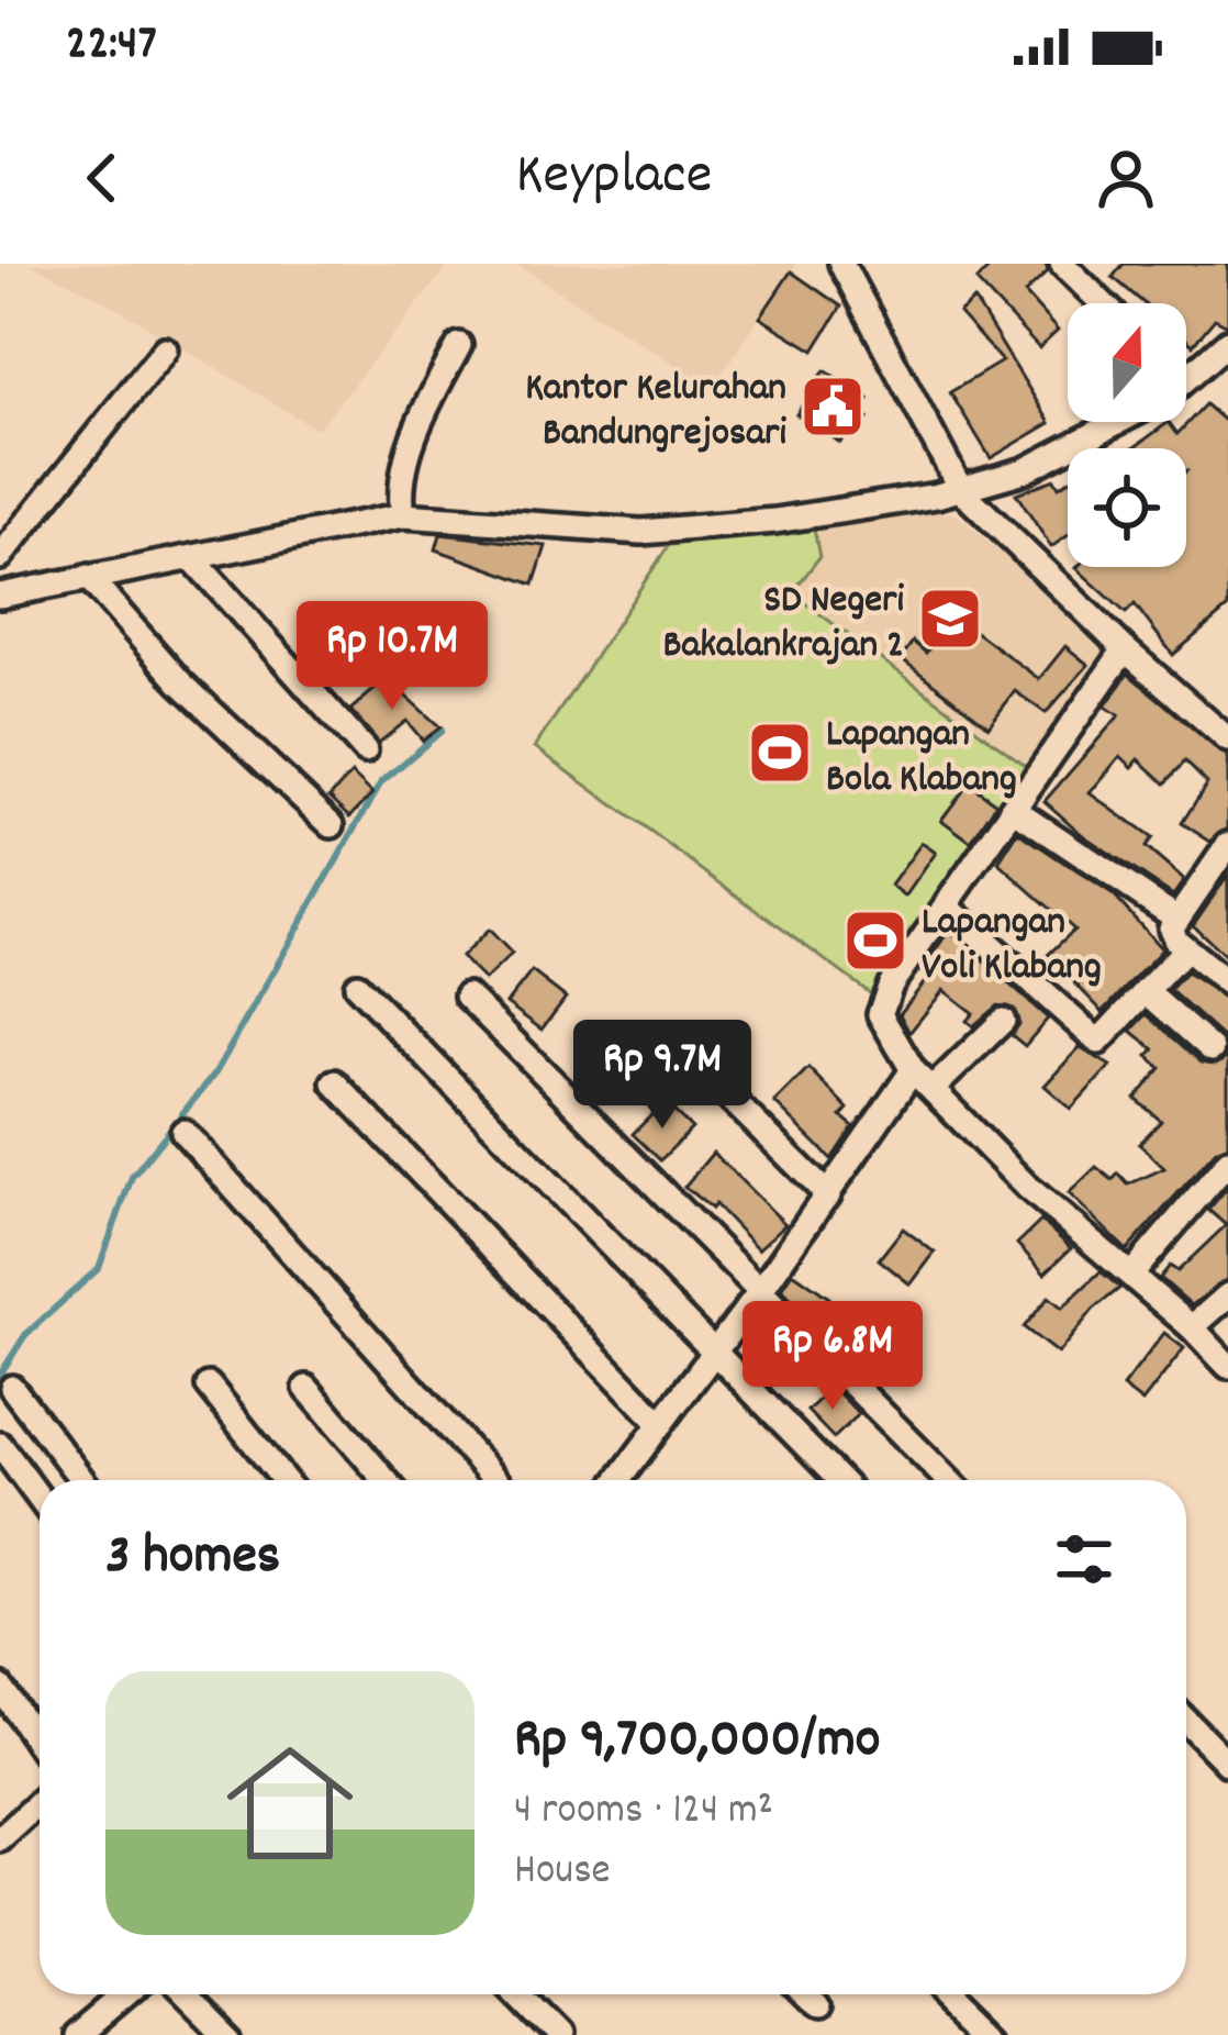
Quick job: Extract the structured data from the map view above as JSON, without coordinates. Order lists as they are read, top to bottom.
{
  "places": {
    "public building": ["Kantor Kelurahan Bandungrejosari"],
    "school or university": ["SD Negeri Bakalankrajan 2"],
    "sports": ["Lapangan Bola Klabang", "Lapangan Voli Klabang"]
  },
  "north": "top",
  "page": {
    "status": "22:47",
    "header": "Keyplace",
    "price": ["Rp 10.7M", "Rp 9.7M", "Rp 6.8M"],
    "heading": "3 homes",
    "list": [
      {
        "name": "Rp 9,700,000/mo",
        "note": "4 rooms · 124 m² · House"
      }
    ]
  }
}
